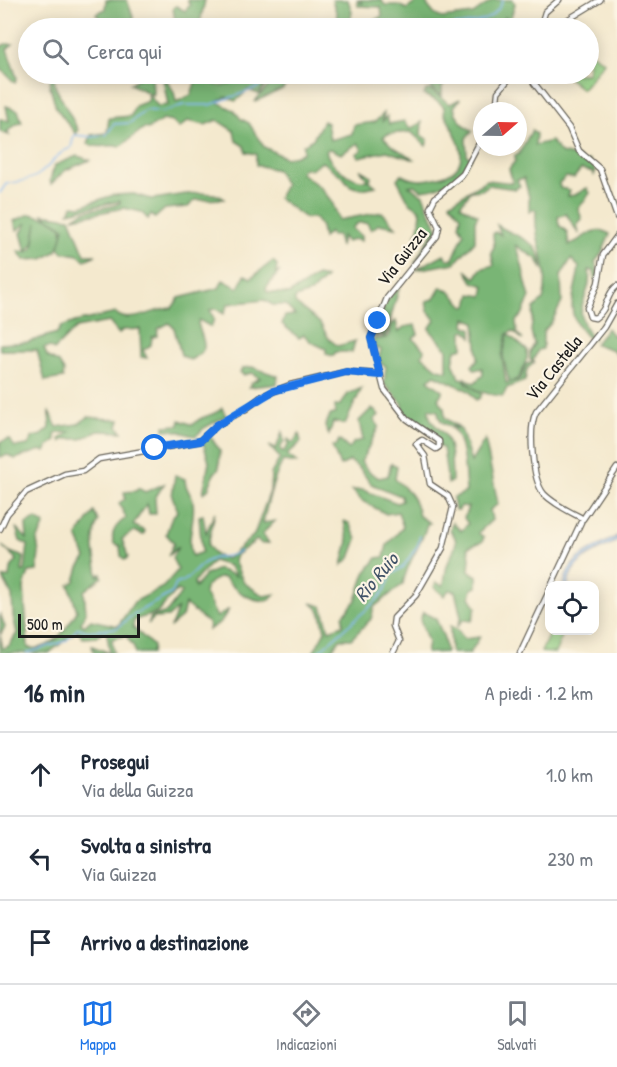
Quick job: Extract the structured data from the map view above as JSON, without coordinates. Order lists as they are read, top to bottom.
{
  "streets": {
    "main road": ["Via Guizza", "Via Castella"]
  },
  "water": ["Rio Ruio"],
  "scale_bar": "500 m",
  "north": "right",
  "page": {
    "search": "Cerca qui",
    "scale": "500 m",
    "heading": ["16 min", "A piedi · 1.2 km"],
    "list": [
      ["Prosegui", "Via della Guizza", "1.0 km"],
      ["Svolta a sinistra", "Via Guizza", "230 m"],
      "Arrivo a destinazione"
    ],
    "nav": ["Mappa", "Indicazioni", "Salvati"]
  }
}
